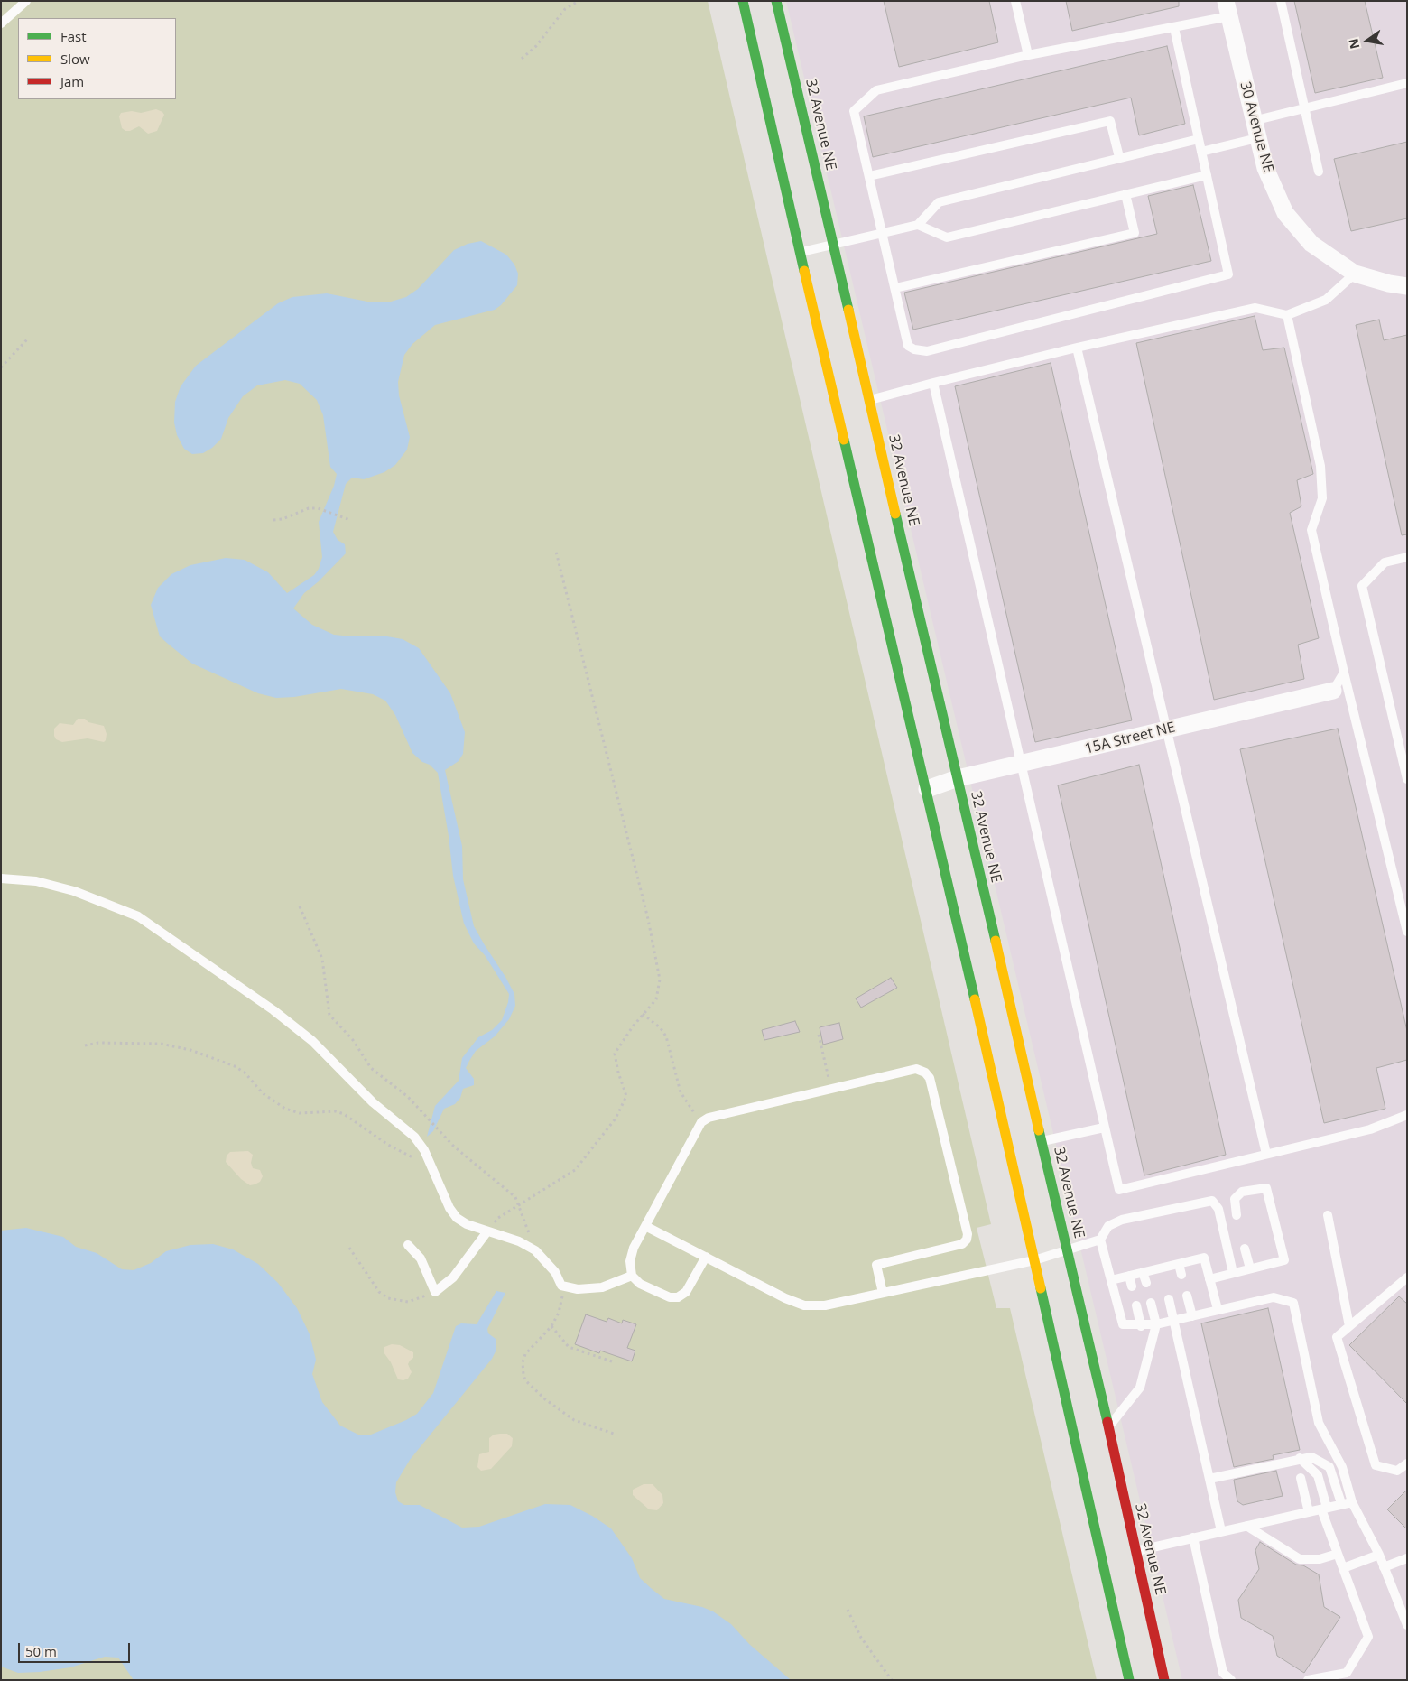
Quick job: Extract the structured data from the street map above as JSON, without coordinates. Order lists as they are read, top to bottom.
{
  "streets": {
    "main road": ["32 Avenue NE"],
    "street": ["30 Avenue NE", "15A Street NE"]
  },
  "crossings": [
    ["32 Avenue NE", "15A Street NE"]
  ],
  "legend": ["Fast", "Slow", "Jam"],
  "scale_bar": "50 m",
  "north": "left"
}
